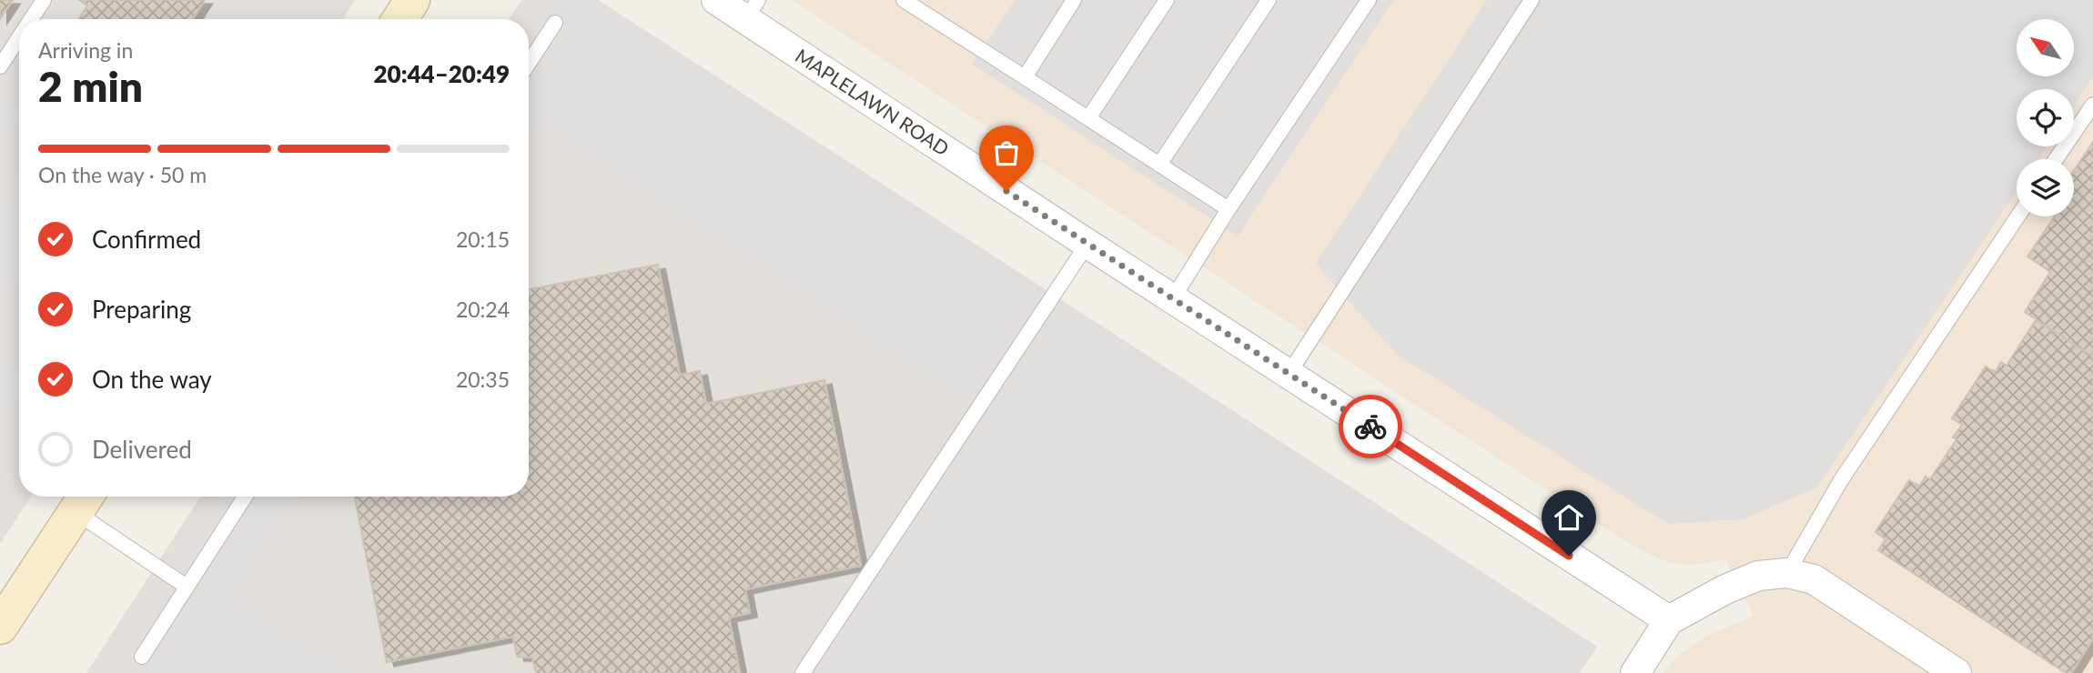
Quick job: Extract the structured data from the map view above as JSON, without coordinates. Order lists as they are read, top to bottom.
{
  "streets": {
    "street": ["MAPLELAWN ROAD"]
  },
  "north": "top left",
  "page": {
    "heading": ["2 min", "Arriving in", "20:44–20:49"],
    "bar": "On the way · 50 m",
    "list": [
      ["Confirmed", "20:15"],
      ["Preparing", "20:24"],
      ["On the way", "20:35"],
      "Delivered"
    ]
  }
}
